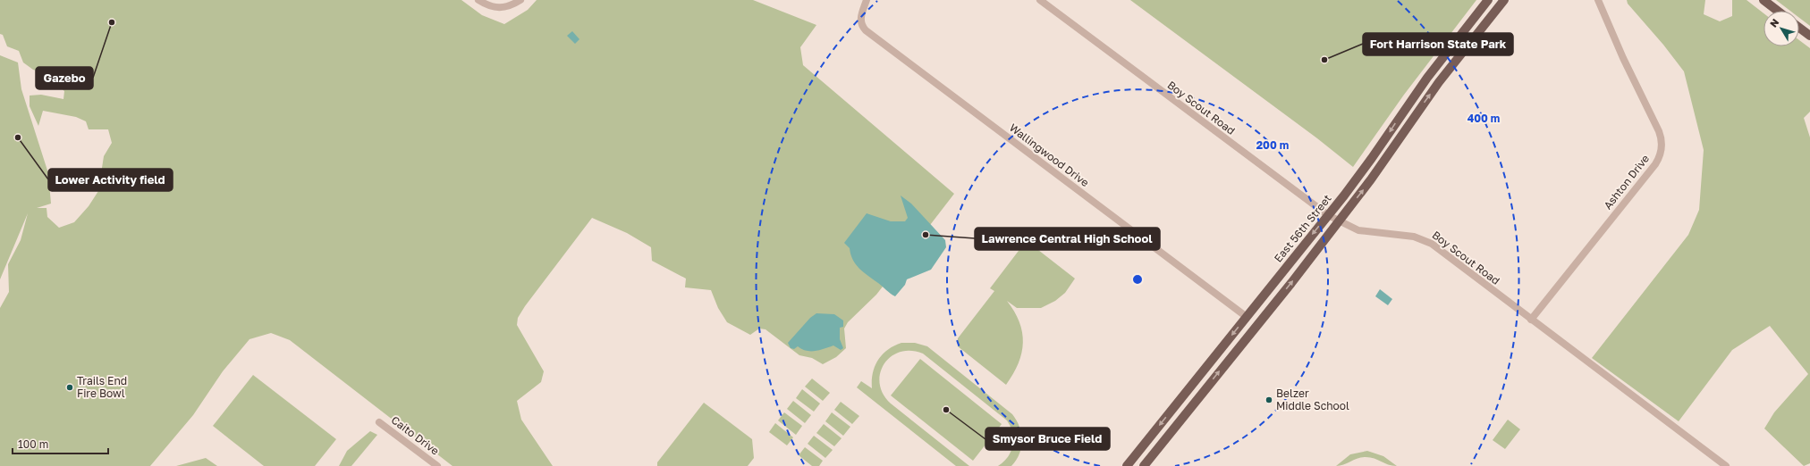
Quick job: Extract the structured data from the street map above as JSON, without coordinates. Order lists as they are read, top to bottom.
{
  "streets": {
    "main road": ["East 56th Street"],
    "street": [
      "Boy Scout Road",
      "Wallingwood Drive",
      "Ashton Drive",
      "Caito Drive"
    ]
  },
  "crossings": [
    ["Boy Scout Road", "Ashton Drive"],
    ["Boy Scout Road", "East 56th Street"],
    ["Wallingwood Drive", "East 56th Street"]
  ],
  "places": [
    "Gazebo",
    "Fort Harrison State Park",
    "Lower Activity field",
    "Lawrence Central High School",
    "Trails End Fire Bowl",
    "Belzer Middle School",
    "Smysor Bruce Field"
  ],
  "scale_bar": "100 m",
  "north": "top left",
  "rings": ["400 m", "200 m"]
}
